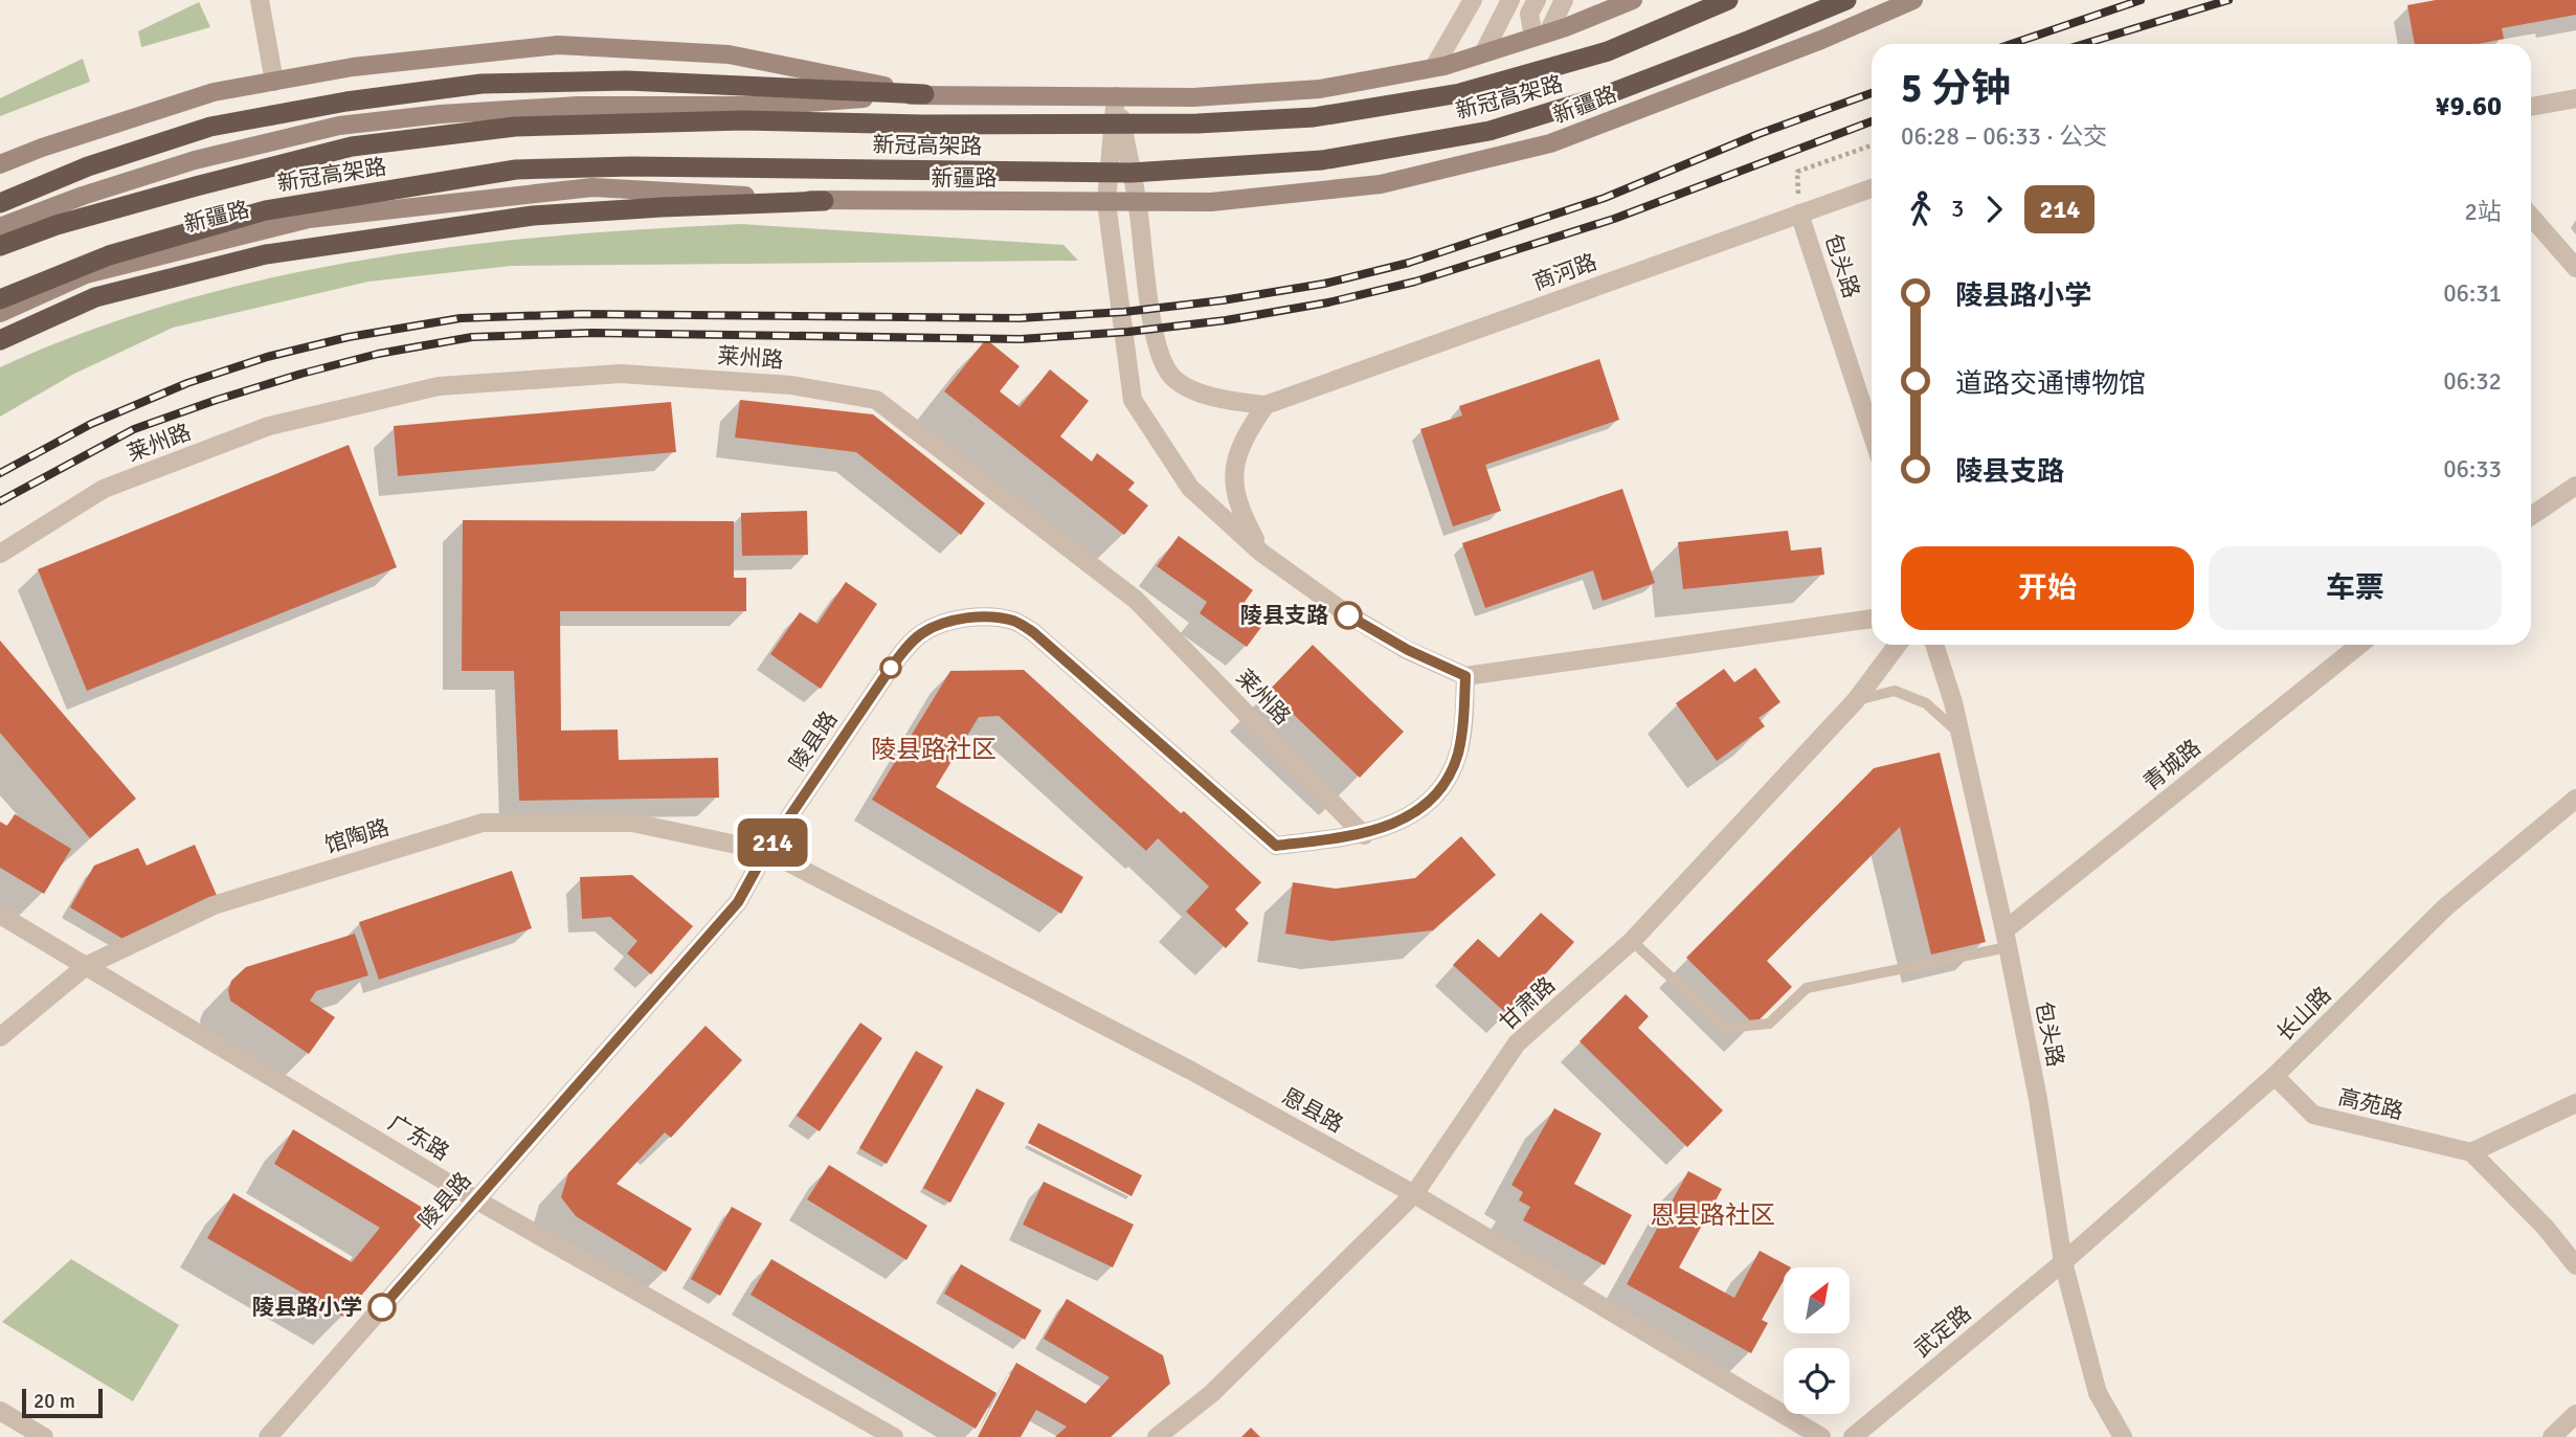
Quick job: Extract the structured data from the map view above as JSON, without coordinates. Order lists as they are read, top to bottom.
{
  "streets": {
    "highway": ["新冠高架路"],
    "main road": ["新疆路"],
    "street": [
      "包头路",
      "商河路",
      "莱州路",
      "陵县路",
      "青城路",
      "馆陶路",
      "甘肃路",
      "长山路",
      "高苑路",
      "恩县路",
      "广东路",
      "武定路"
    ]
  },
  "crossings": [
    ["包头路", "商河路"],
    ["包头路", "青城路"],
    ["包头路", "长山路"],
    ["包头路", "武定路"],
    ["莱州路", "陵县路"],
    ["陵县路", "馆陶路"],
    ["陵县路", "恩县路"],
    ["陵县路", "广东路"],
    ["馆陶路", "恩县路"],
    ["馆陶路", "广东路"],
    ["甘肃路", "恩县路"],
    ["长山路", "高苑路"],
    ["长山路", "武定路"]
  ],
  "districts": ["陵县路社区", "恩县路社区"],
  "places": ["陵县支路", "陵县路小学"],
  "lines": ["bus line 214"],
  "scale_bar": "20 m",
  "north": "top right",
  "page": {
    "on_map": "214",
    "heading": ["5 分钟", "06:28 – 06:33 · 公交", "¥9.60"],
    "legs": ["3", "214", "2站"],
    "list": [
      {
        "name": "陵县路小学",
        "value": "06:31"
      },
      {
        "name": "道路交通博物馆",
        "value": "06:32"
      },
      {
        "name": "陵县支路",
        "value": "06:33"
      }
    ],
    "buttons": ["开始", "车票"],
    "scale": "20 m"
  }
}
